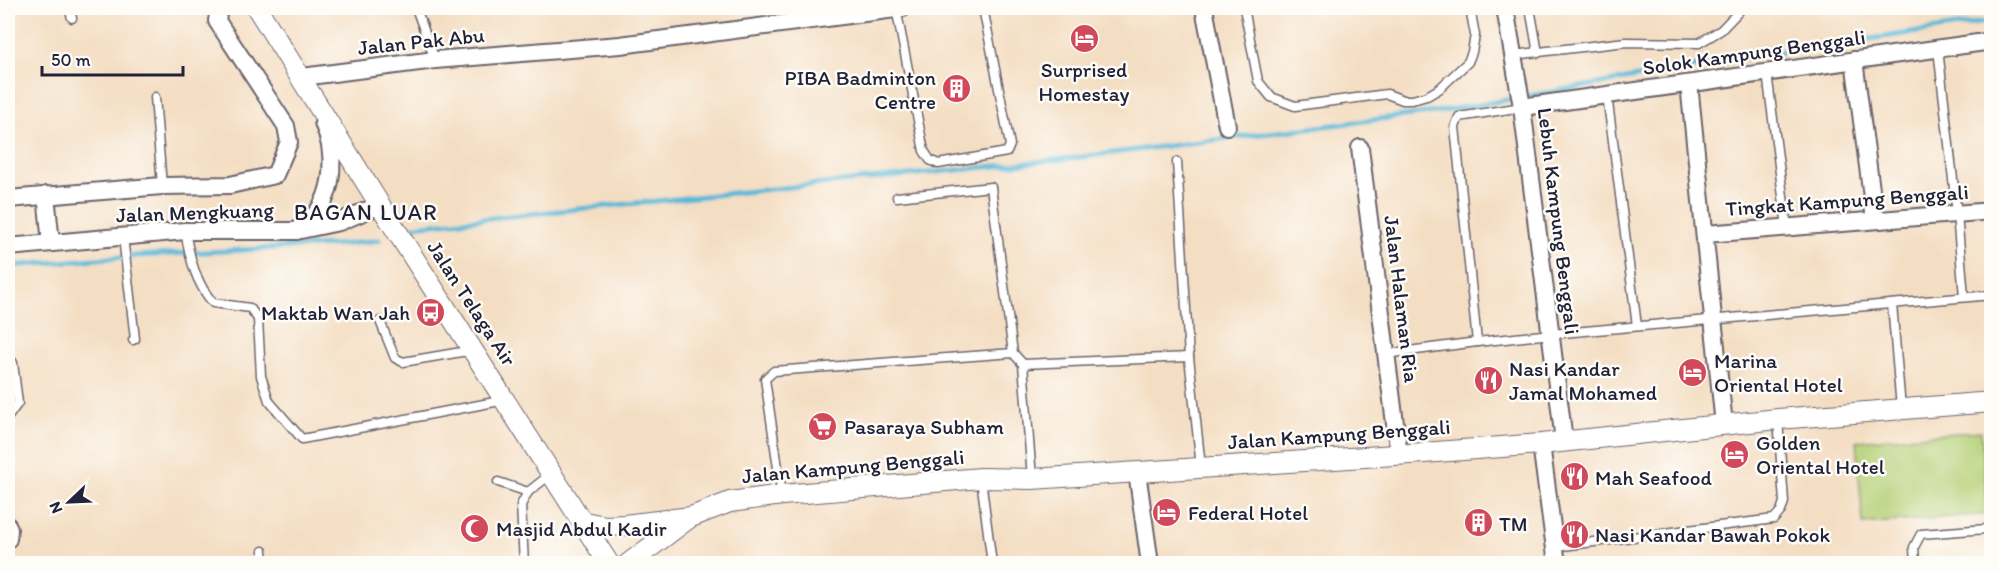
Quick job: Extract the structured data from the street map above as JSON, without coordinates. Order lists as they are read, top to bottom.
{
  "streets": {
    "street": [
      "Jalan Pak Abu",
      "Solok Kampung Benggali",
      "Tingkat Kampung Benggali",
      "Jalan Mengkuang",
      "Lebuh Kampung Benggali",
      "Jalan Halaman Ria",
      "Jalan Telaga Air",
      "Jalan Kampung Benggali"
    ]
  },
  "crossings": [
    ["Jalan Pak Abu", "Jalan Telaga Air"],
    ["Solok Kampung Benggali", "Lebuh Kampung Benggali"],
    ["Jalan Mengkuang", "Jalan Telaga Air"],
    ["Lebuh Kampung Benggali", "Jalan Kampung Benggali"],
    ["Jalan Halaman Ria", "Jalan Kampung Benggali"]
  ],
  "districts": ["BAGAN LUAR"],
  "places": {
    "hotel": [
      "Surprised Homestay",
      "Marina Oriental Hotel",
      "Golden Oriental Hotel",
      "Federal Hotel"
    ],
    "building": ["PIBA Badminton Centre", "TM"],
    "bus stop": ["Maktab Wan Jah"],
    "restaurant": ["Nasi Kandar Jamal Mohamed", "Mah Seafood", "Nasi Kandar Bawah Pokok"],
    "supermarket": ["Pasaraya Subham"],
    "mosque": ["Masjid Abdul Kadir"]
  },
  "scale_bar": "50 m",
  "north": "bottom left"
}
